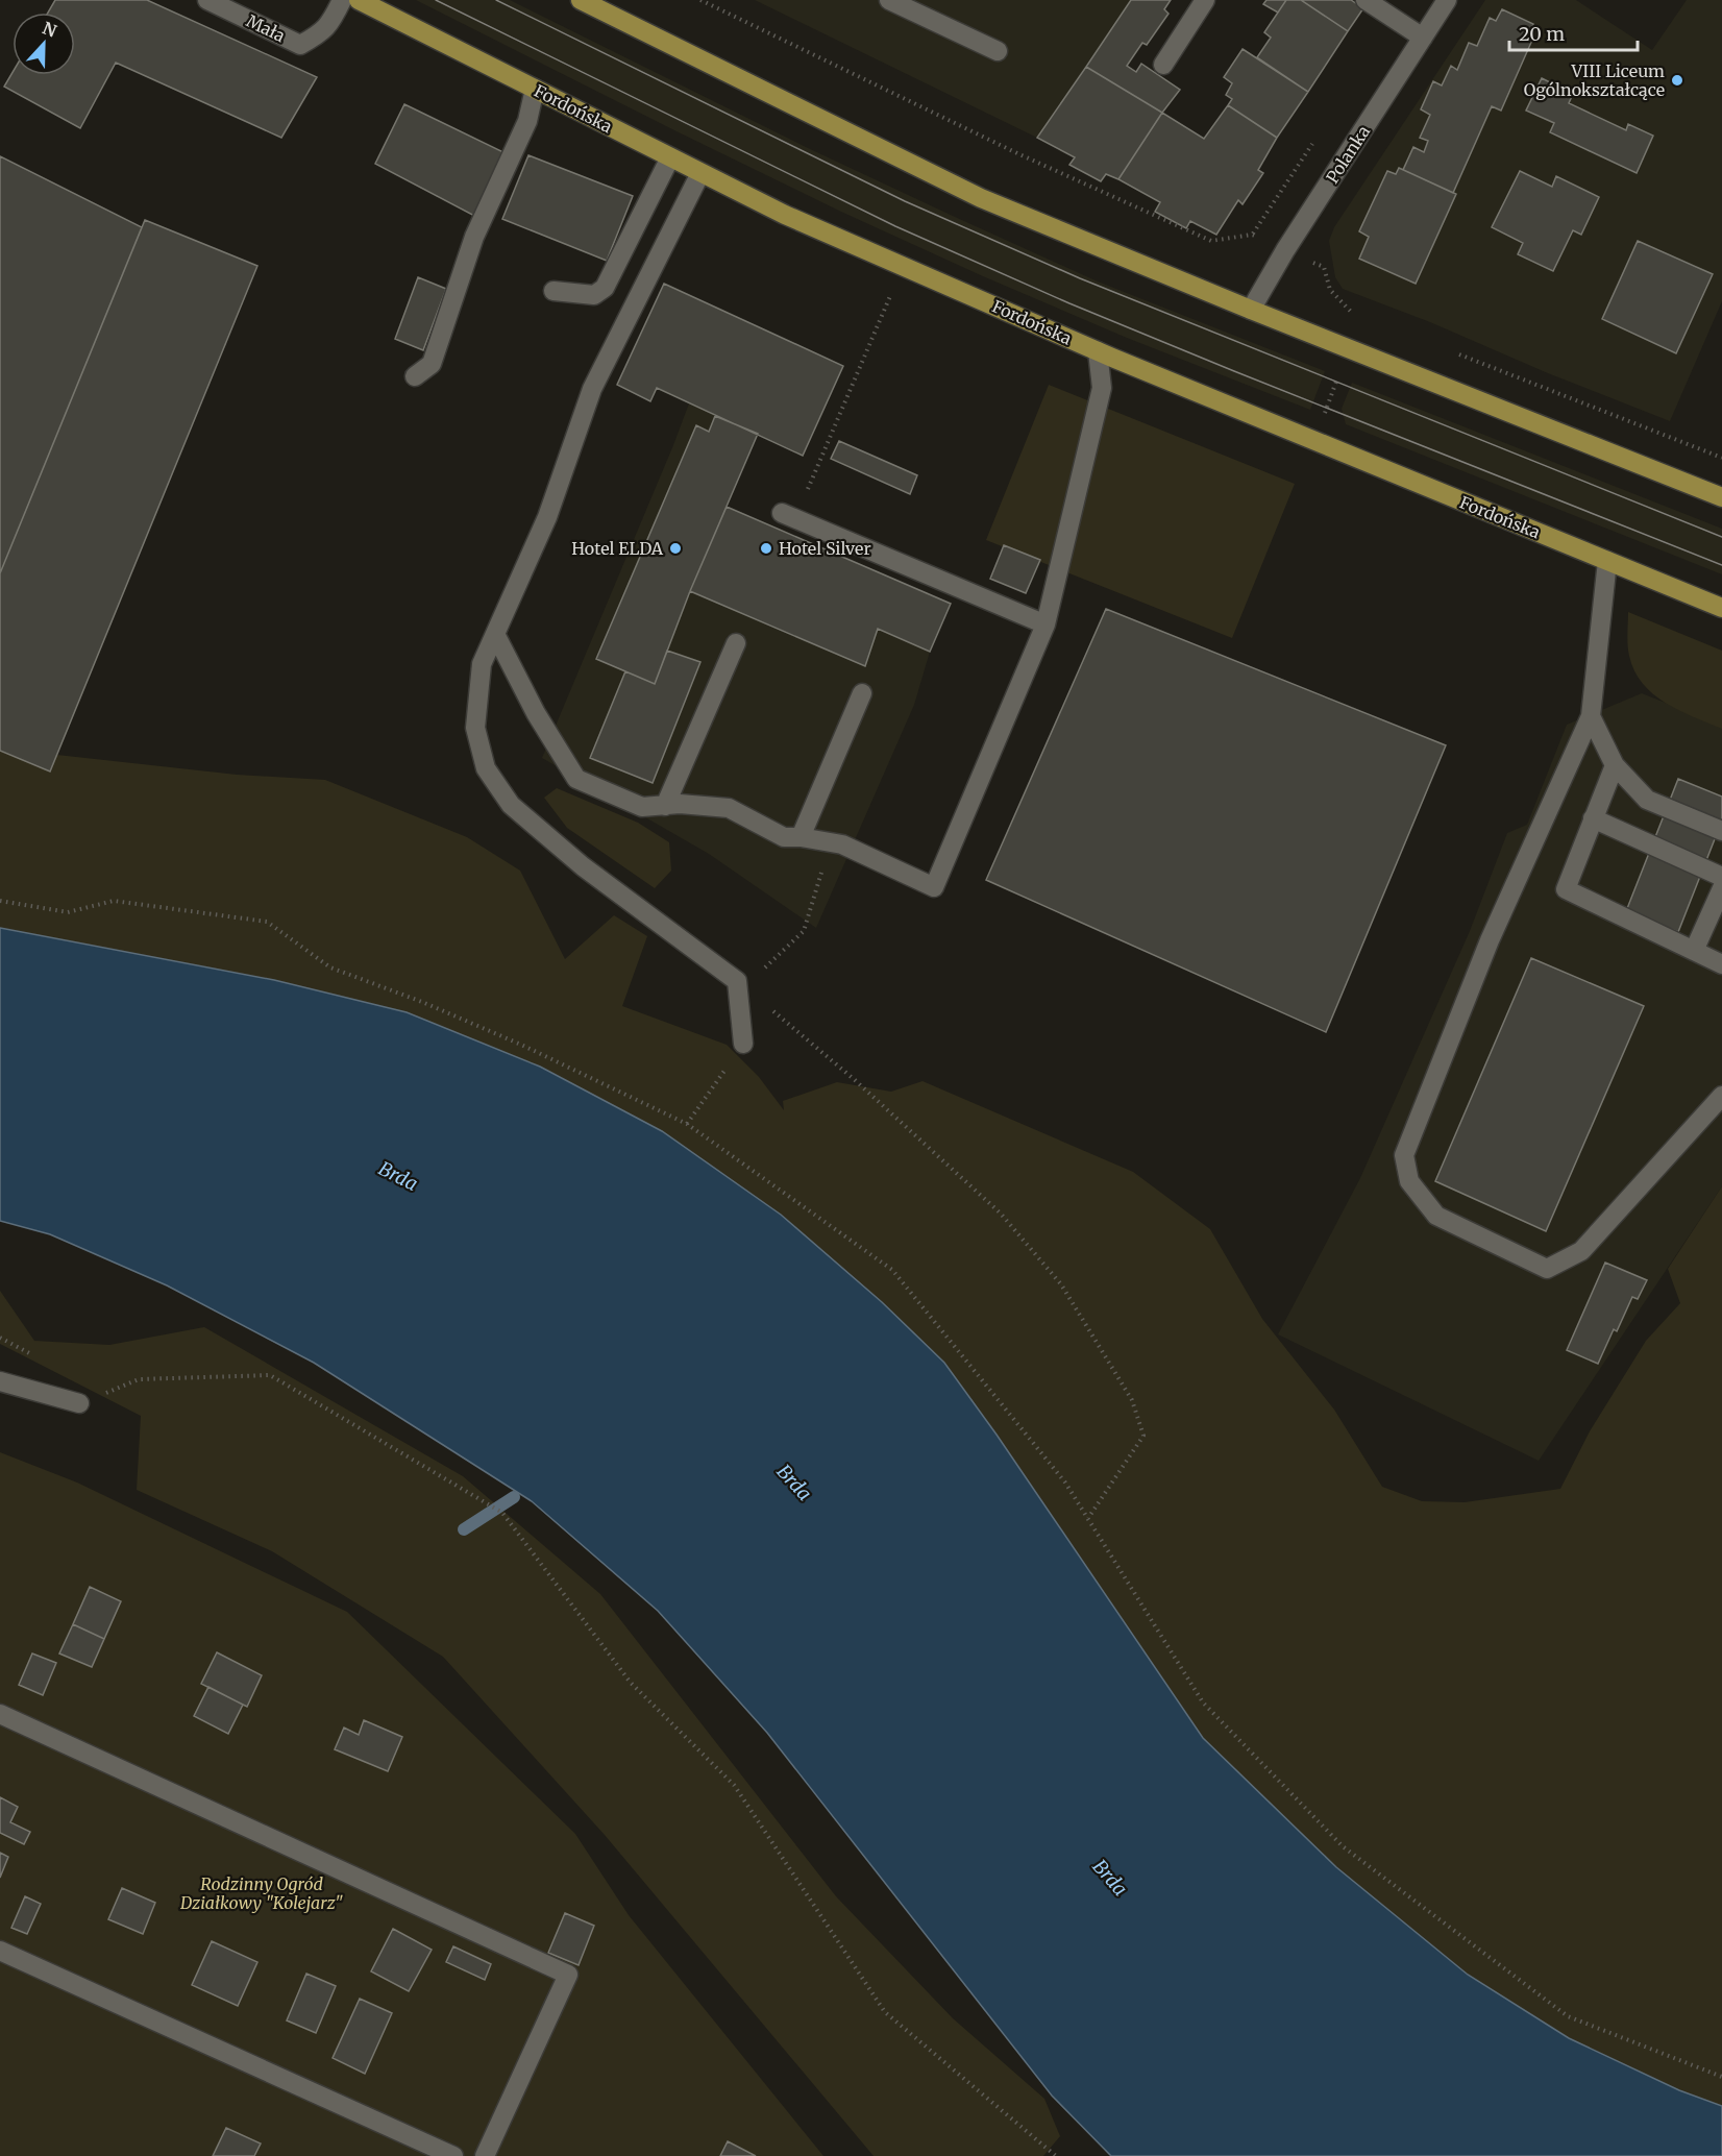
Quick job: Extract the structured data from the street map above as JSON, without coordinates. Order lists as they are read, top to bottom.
{
  "streets": {
    "main road": ["Fordońska"],
    "street": ["Mała", "Polanka"]
  },
  "water": ["Brda"],
  "parks": ["Rodzinny Ogród Działkowy \"Kolejarz\""],
  "places": ["VIII Liceum Ogólnokształcące", "Hotel ELDA", "Hotel Silver"],
  "scale_bar": "20 m",
  "north": "top"
}
